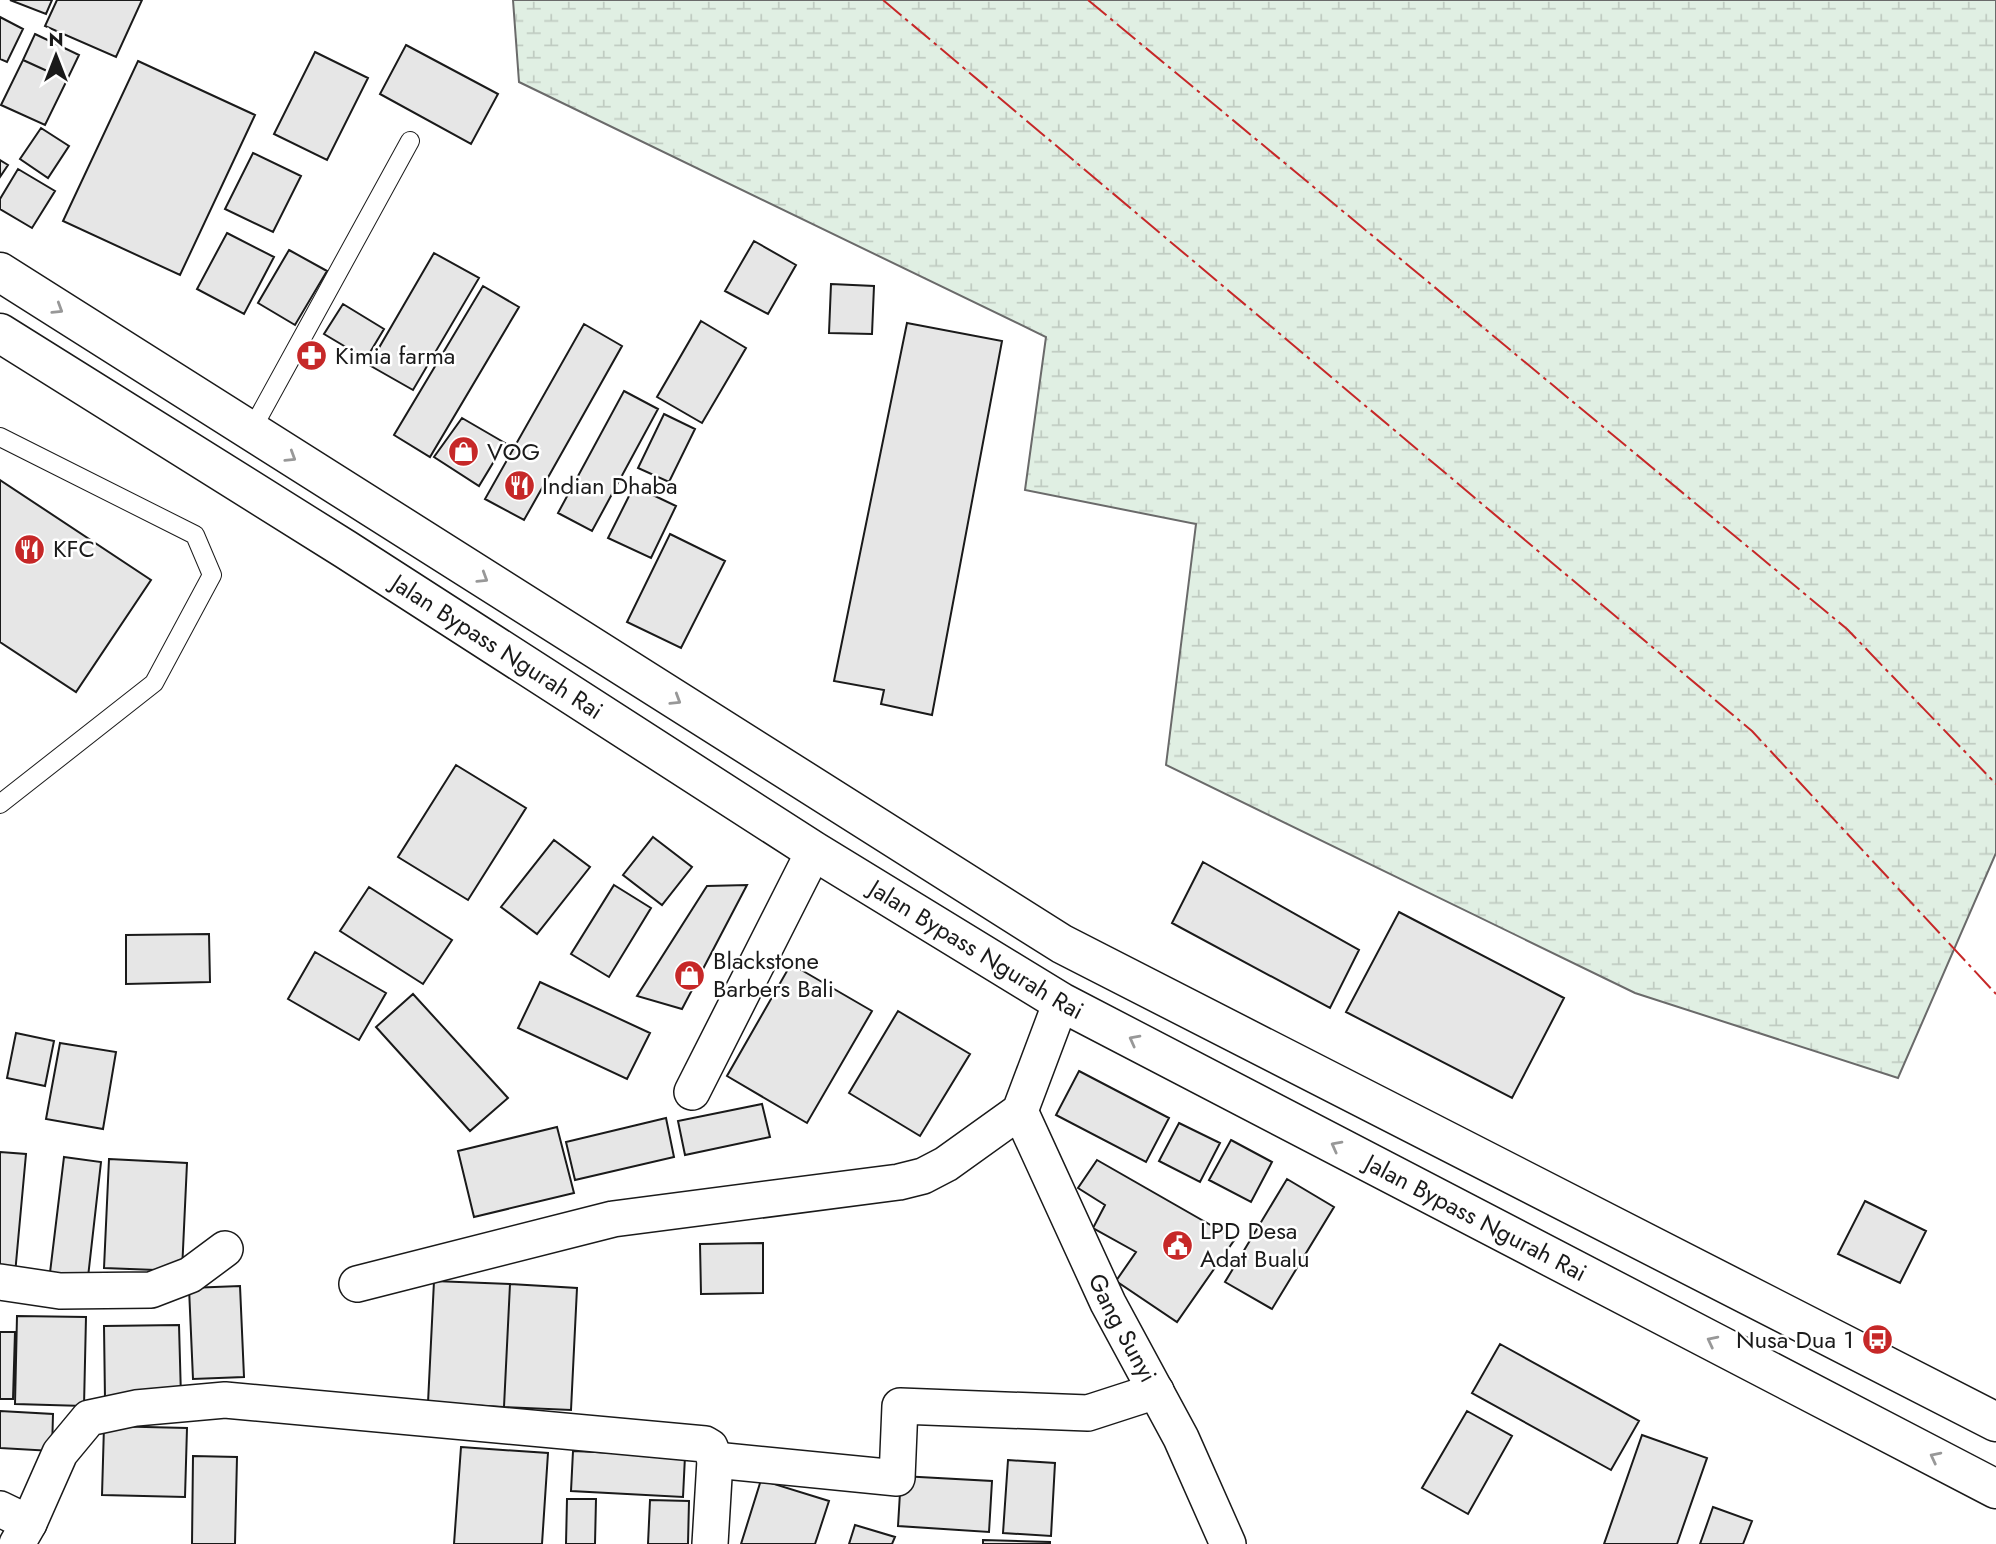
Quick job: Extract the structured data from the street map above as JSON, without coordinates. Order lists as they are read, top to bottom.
{
  "streets": {
    "highway": ["Jalan Bypass Ngurah Rai"],
    "street": ["Gang Sunyi"]
  },
  "places": {
    "pharmacy": ["Kimia farma"],
    "shop": ["VOG", "Blackstone Barbers Bali"],
    "restaurant": ["Indian Dhaba", "KFC"],
    "public building": ["LPD Desa Adat Bualu"],
    "bus stop": ["Nusa Dua 1"]
  },
  "north": "top"
}
